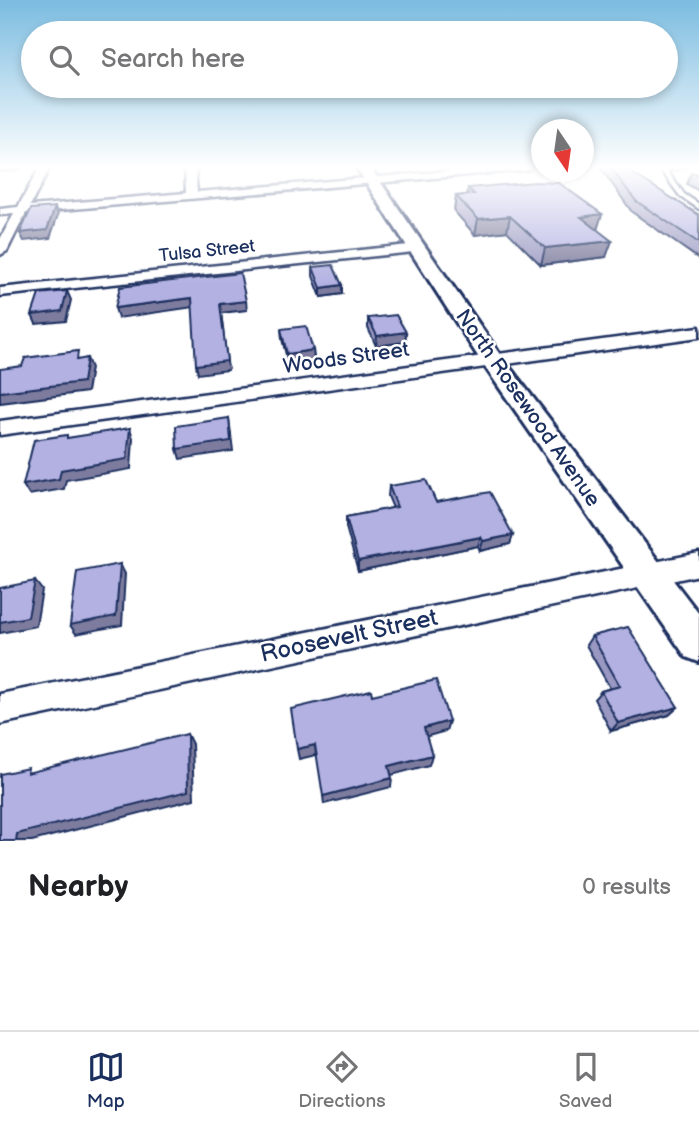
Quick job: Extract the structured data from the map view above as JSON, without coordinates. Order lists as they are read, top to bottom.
{
  "streets": {
    "street": [
      "Tulsa Street",
      "Woods Street",
      "North Rosewood Avenue",
      "Roosevelt Street"
    ]
  },
  "crossings": [
    ["Tulsa Street", "North Rosewood Avenue"],
    ["Woods Street", "North Rosewood Avenue"],
    ["North Rosewood Avenue", "Roosevelt Street"]
  ],
  "north": "bottom",
  "page": {
    "search": "Search here",
    "heading": ["Nearby", "0 results"],
    "nav": ["Map", "Directions", "Saved"]
  }
}
